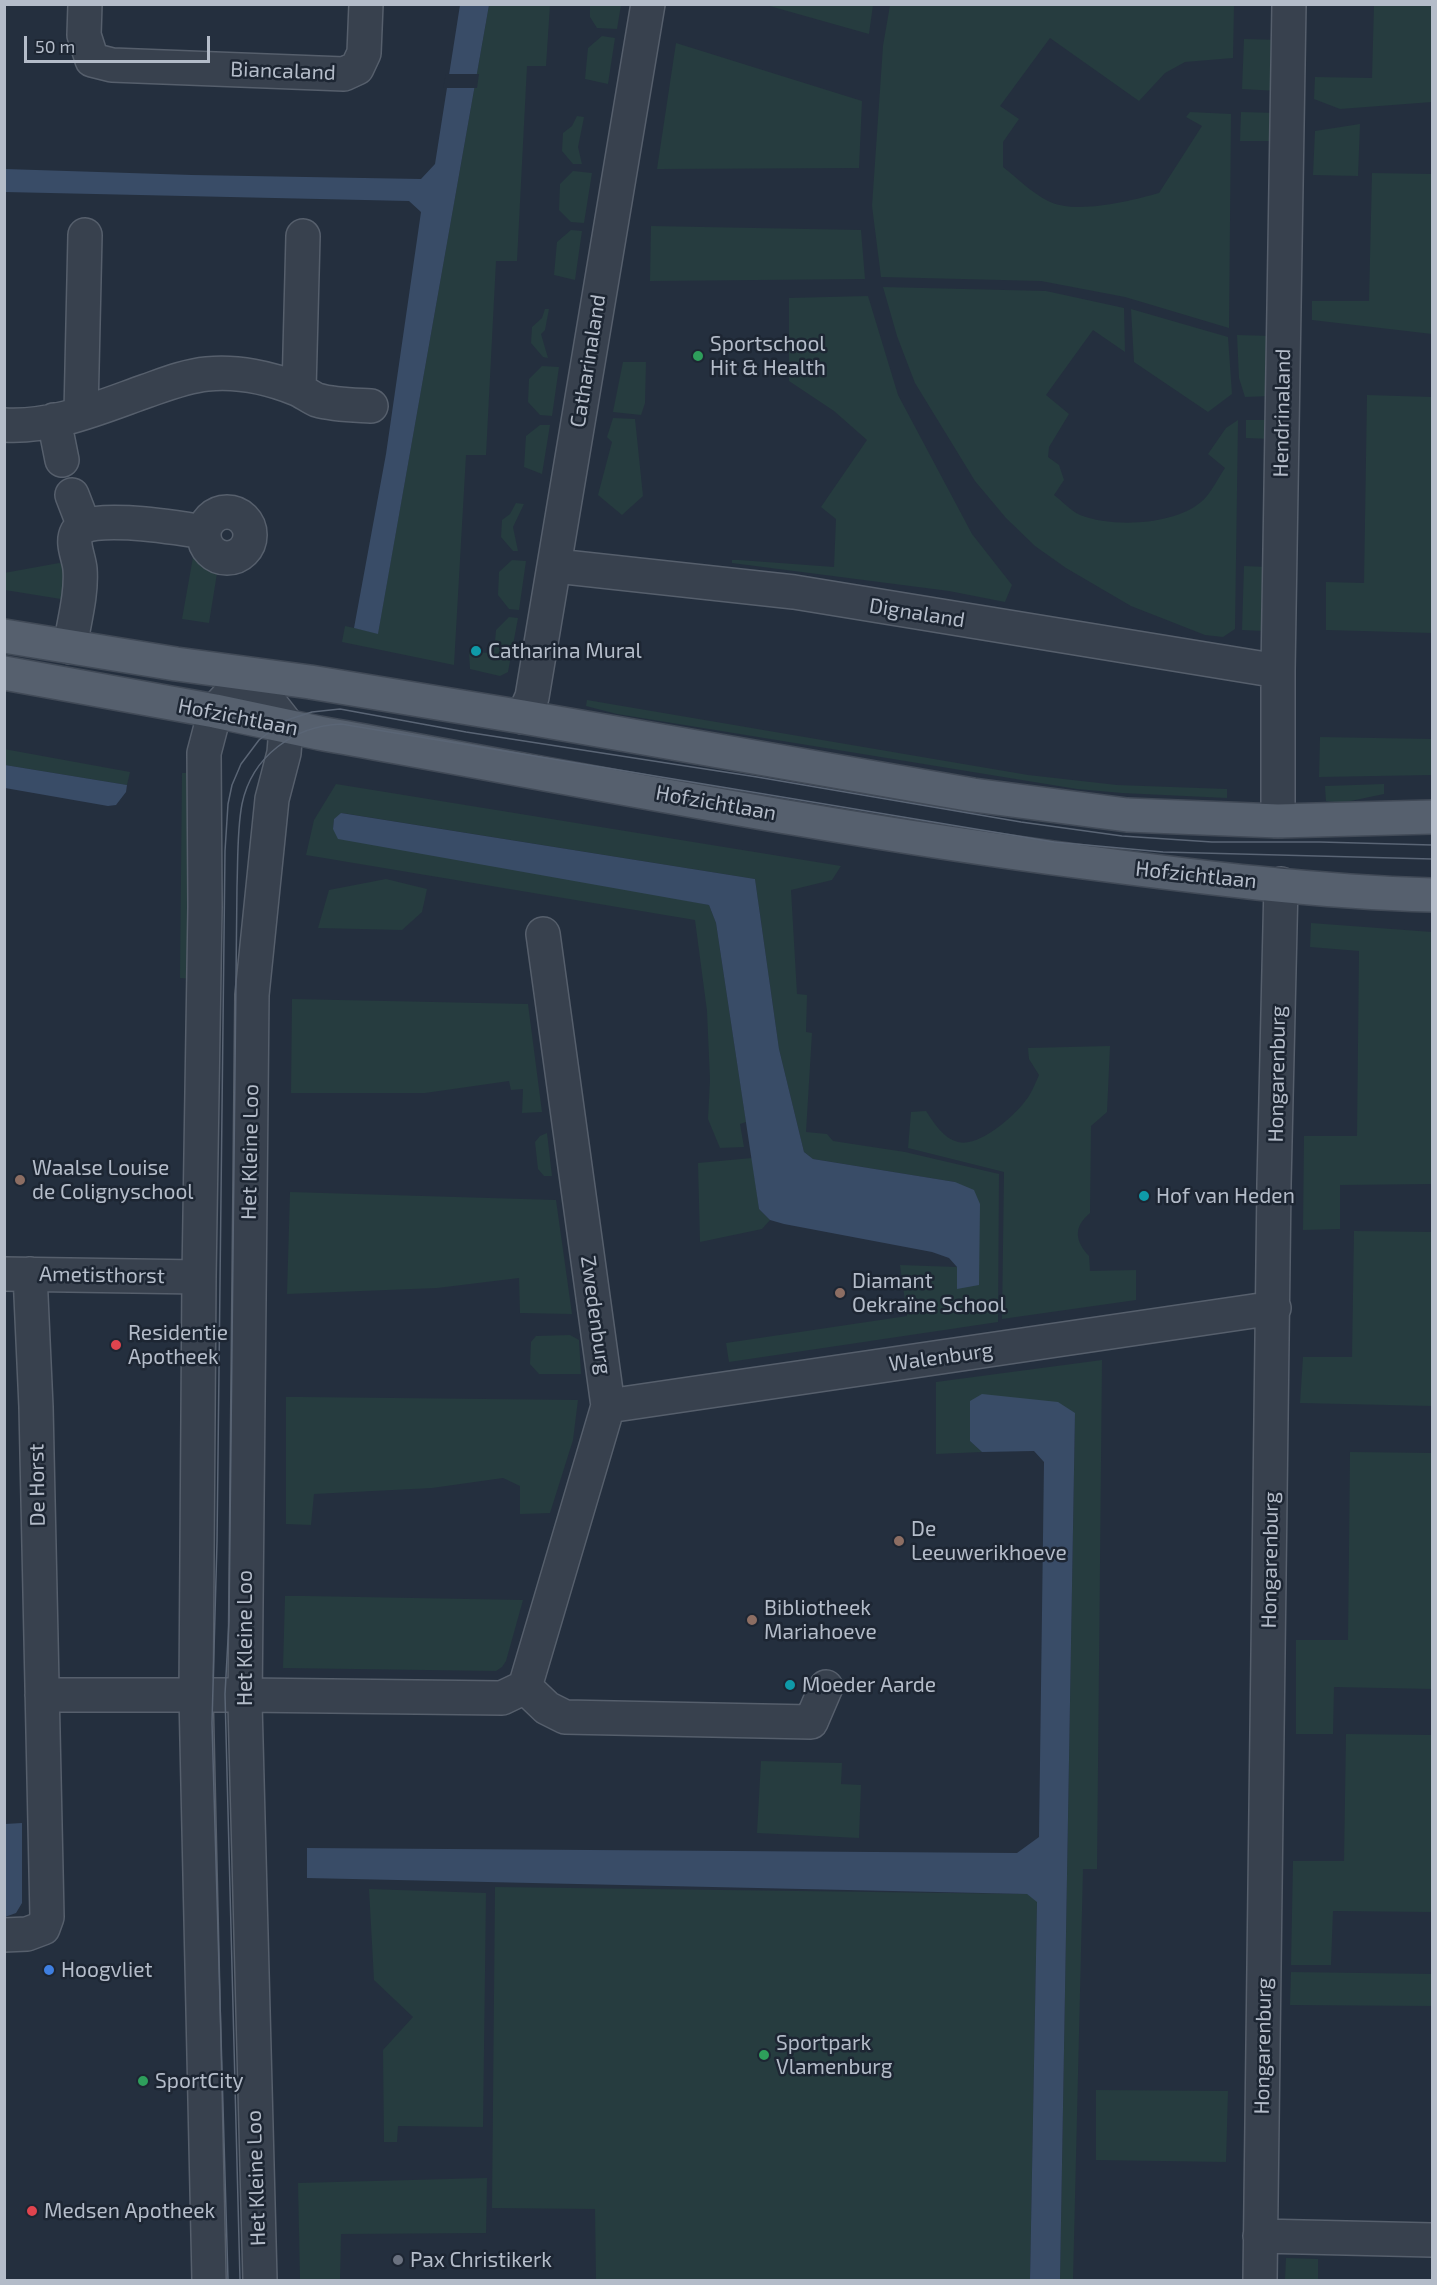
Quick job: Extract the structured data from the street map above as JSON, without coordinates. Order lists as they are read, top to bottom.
{
  "streets": {
    "main road": ["Hofzichtlaan"],
    "street": [
      "Biancaland",
      "Catharinaland",
      "Hendrinaland",
      "Dignaland",
      "Hongarenburg",
      "Het Kleine Loo",
      "Ametisthorst",
      "Zwedenburg",
      "Walenburg",
      "De Horst"
    ]
  },
  "crossings": [
    ["Catharinaland", "Dignaland"],
    ["Catharinaland", "Hofzichtlaan"],
    ["Hendrinaland", "Dignaland"],
    ["Hendrinaland", "Hofzichtlaan"],
    ["Hofzichtlaan", "Hongarenburg"],
    ["Hofzichtlaan", "Het Kleine Loo"],
    ["Hongarenburg", "Walenburg"],
    ["Ametisthorst", "De Horst"],
    ["Zwedenburg", "Walenburg"]
  ],
  "places": [
    "Sportschool Hit & Health",
    "Catharina Mural",
    "Waalse Louise de Colignyschool",
    "Hof van Heden",
    "Diamant Oekraïne School",
    "Residentie Apotheek",
    "De Leeuwerikhoeve",
    "Bibliotheek Mariahoeve",
    "Moeder Aarde",
    "Hoogvliet",
    "Sportpark Vlamenburg",
    "SportCity",
    "Medsen Apotheek",
    "Pax Christikerk"
  ],
  "scale_bar": "50 m"
}
